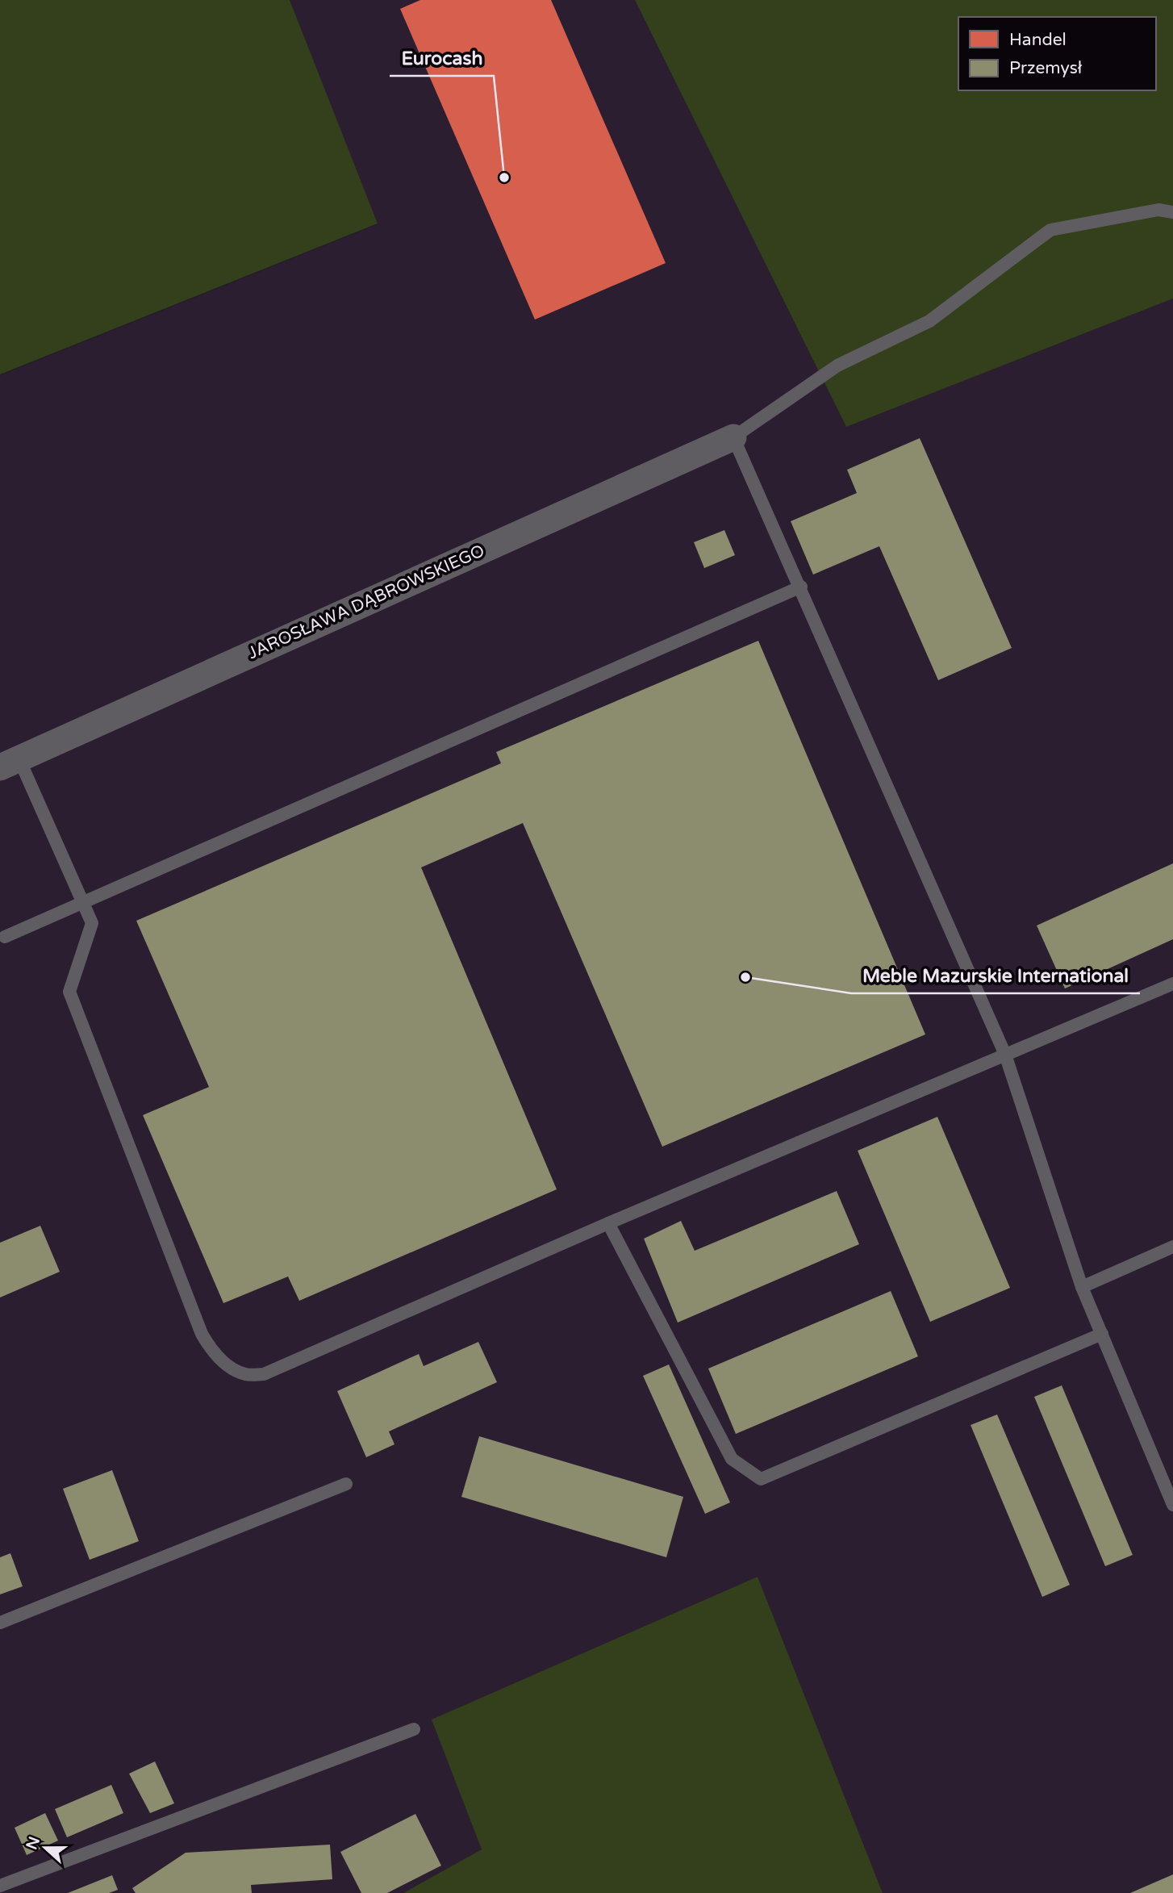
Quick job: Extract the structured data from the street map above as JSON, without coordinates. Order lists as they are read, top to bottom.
{
  "streets": {
    "street": ["JAROSŁAWA DĄBROWSKIEGO"]
  },
  "places": ["Eurocash", "Meble Mazurskie International"],
  "legend": ["Handel", "Przemysł"],
  "north": "left"
}
